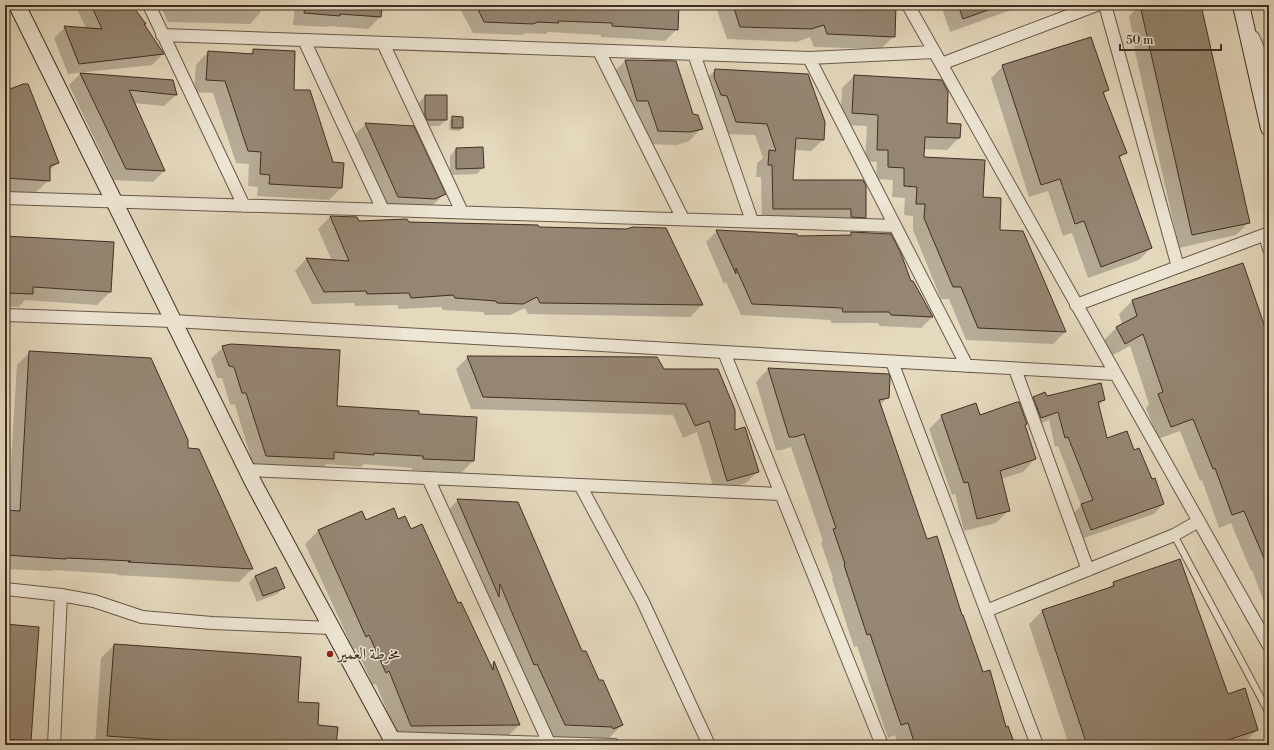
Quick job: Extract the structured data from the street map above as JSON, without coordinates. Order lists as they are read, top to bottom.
{
  "places": ["مخرطة العمير"],
  "scale_bar": "50 m"
}
